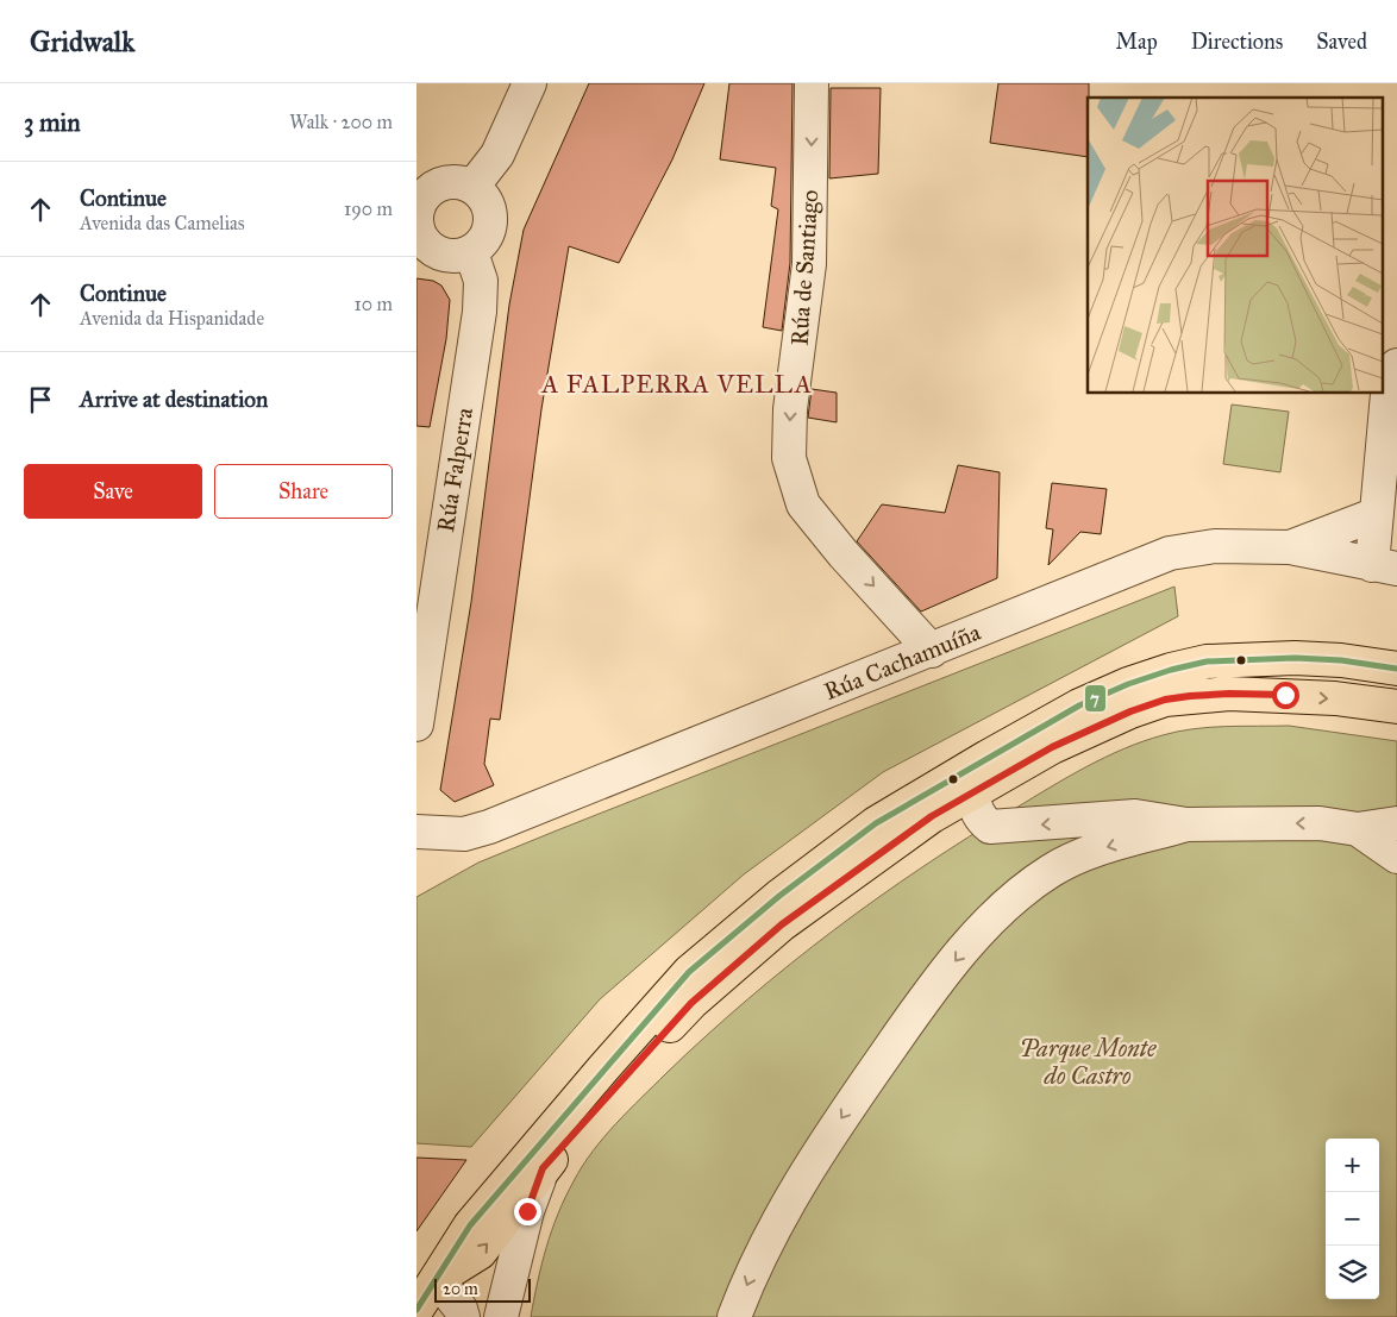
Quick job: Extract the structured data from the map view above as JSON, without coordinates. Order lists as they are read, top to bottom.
{
  "streets": {
    "street": ["Rúa de Santiago", "Rúa Falperra", "Rúa Cachamuíña"]
  },
  "crossings": [
    ["Rúa de Santiago", "Rúa Cachamuíña"]
  ],
  "one_way": ["Rúa de Santiago"],
  "districts": ["A FALPERRA VELLA"],
  "parks": ["Parque Monte do Castro"],
  "lines": ["transit line 7"],
  "scale_bar": "20 m",
  "page": {
    "header": "Gridwalk",
    "nav": ["Map", "Directions", "Saved"],
    "heading": ["3 min", "Walk · 200 m"],
    "list": [
      ["Continue", "Avenida das Camelias", "190 m"],
      ["Continue", "Avenida da Hispanidade", "10 m"],
      "Arrive at destination"
    ],
    "buttons": ["Save", "Share"],
    "map_buttons": ["+", "−"],
    "scale": "20 m"
  }
}
